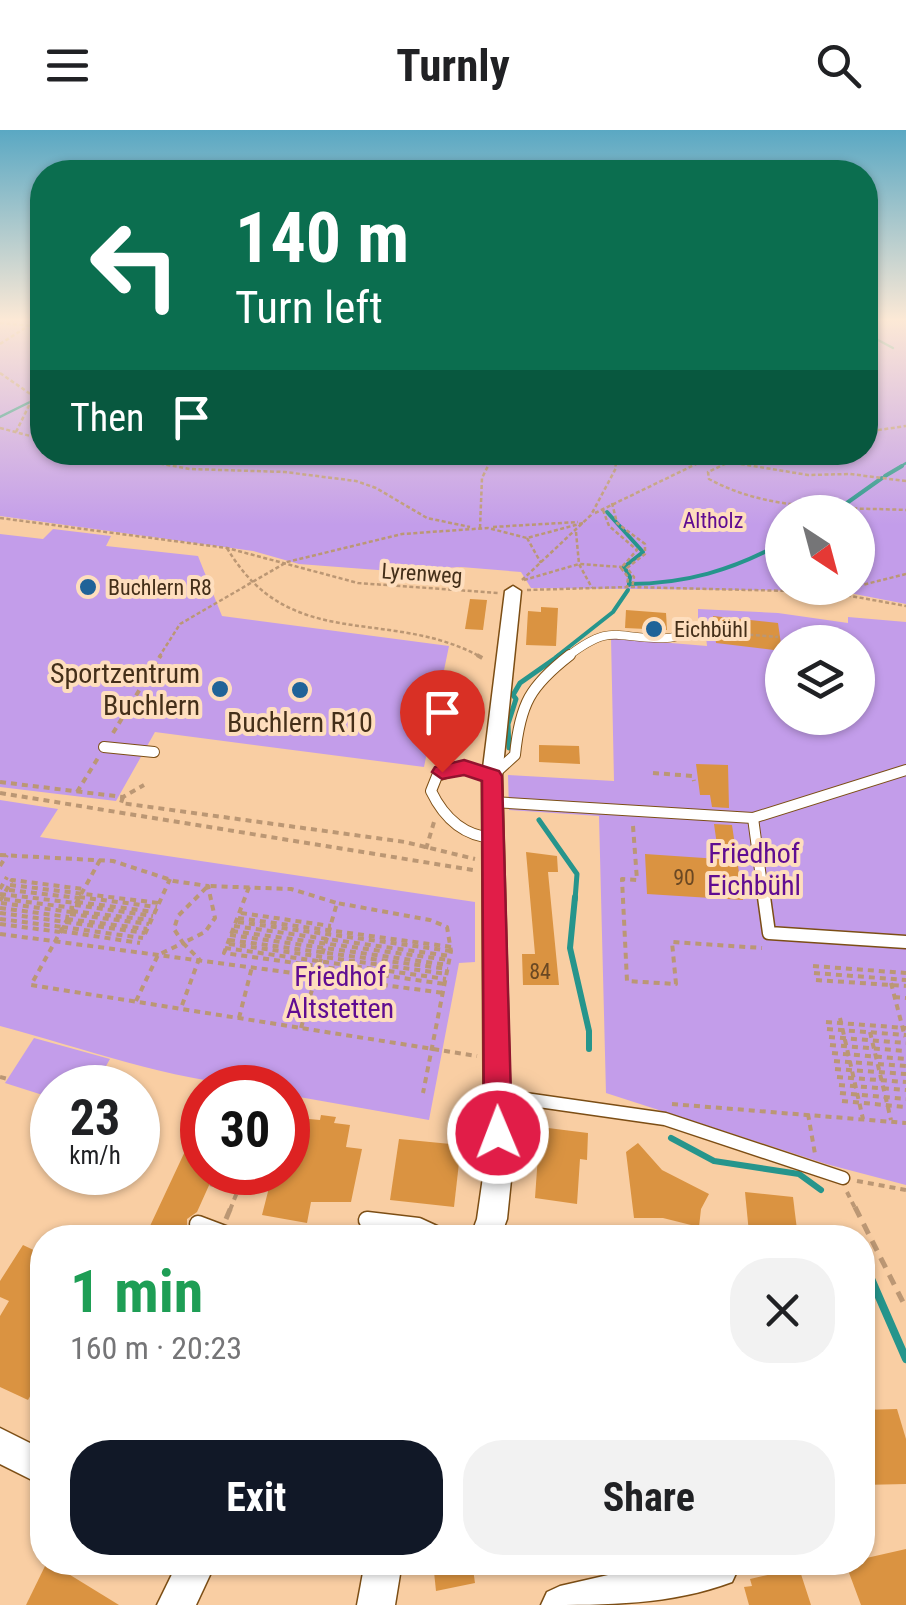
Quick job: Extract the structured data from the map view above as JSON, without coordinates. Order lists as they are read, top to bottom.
{
  "streets": {
    "path": ["Lyrenweg"]
  },
  "parks": ["Altholz", "Friedhof Eichbühl", "Friedhof Altstetten"],
  "places": [
    "Buchlern R8",
    "Eichbühl",
    "Sportzentrum Buchlern",
    "Buchlern R10"
  ],
  "house_numbers": ["90", "84"],
  "north": "bottom right",
  "page": {
    "header": "Turnly",
    "turn": ["140 m", "Turn left"],
    "then": "Then",
    "speed": "23 km/h",
    "limit": "30",
    "heading": ["1 min", "160 m · 20:23"],
    "buttons": ["Exit", "Share"]
  }
}
